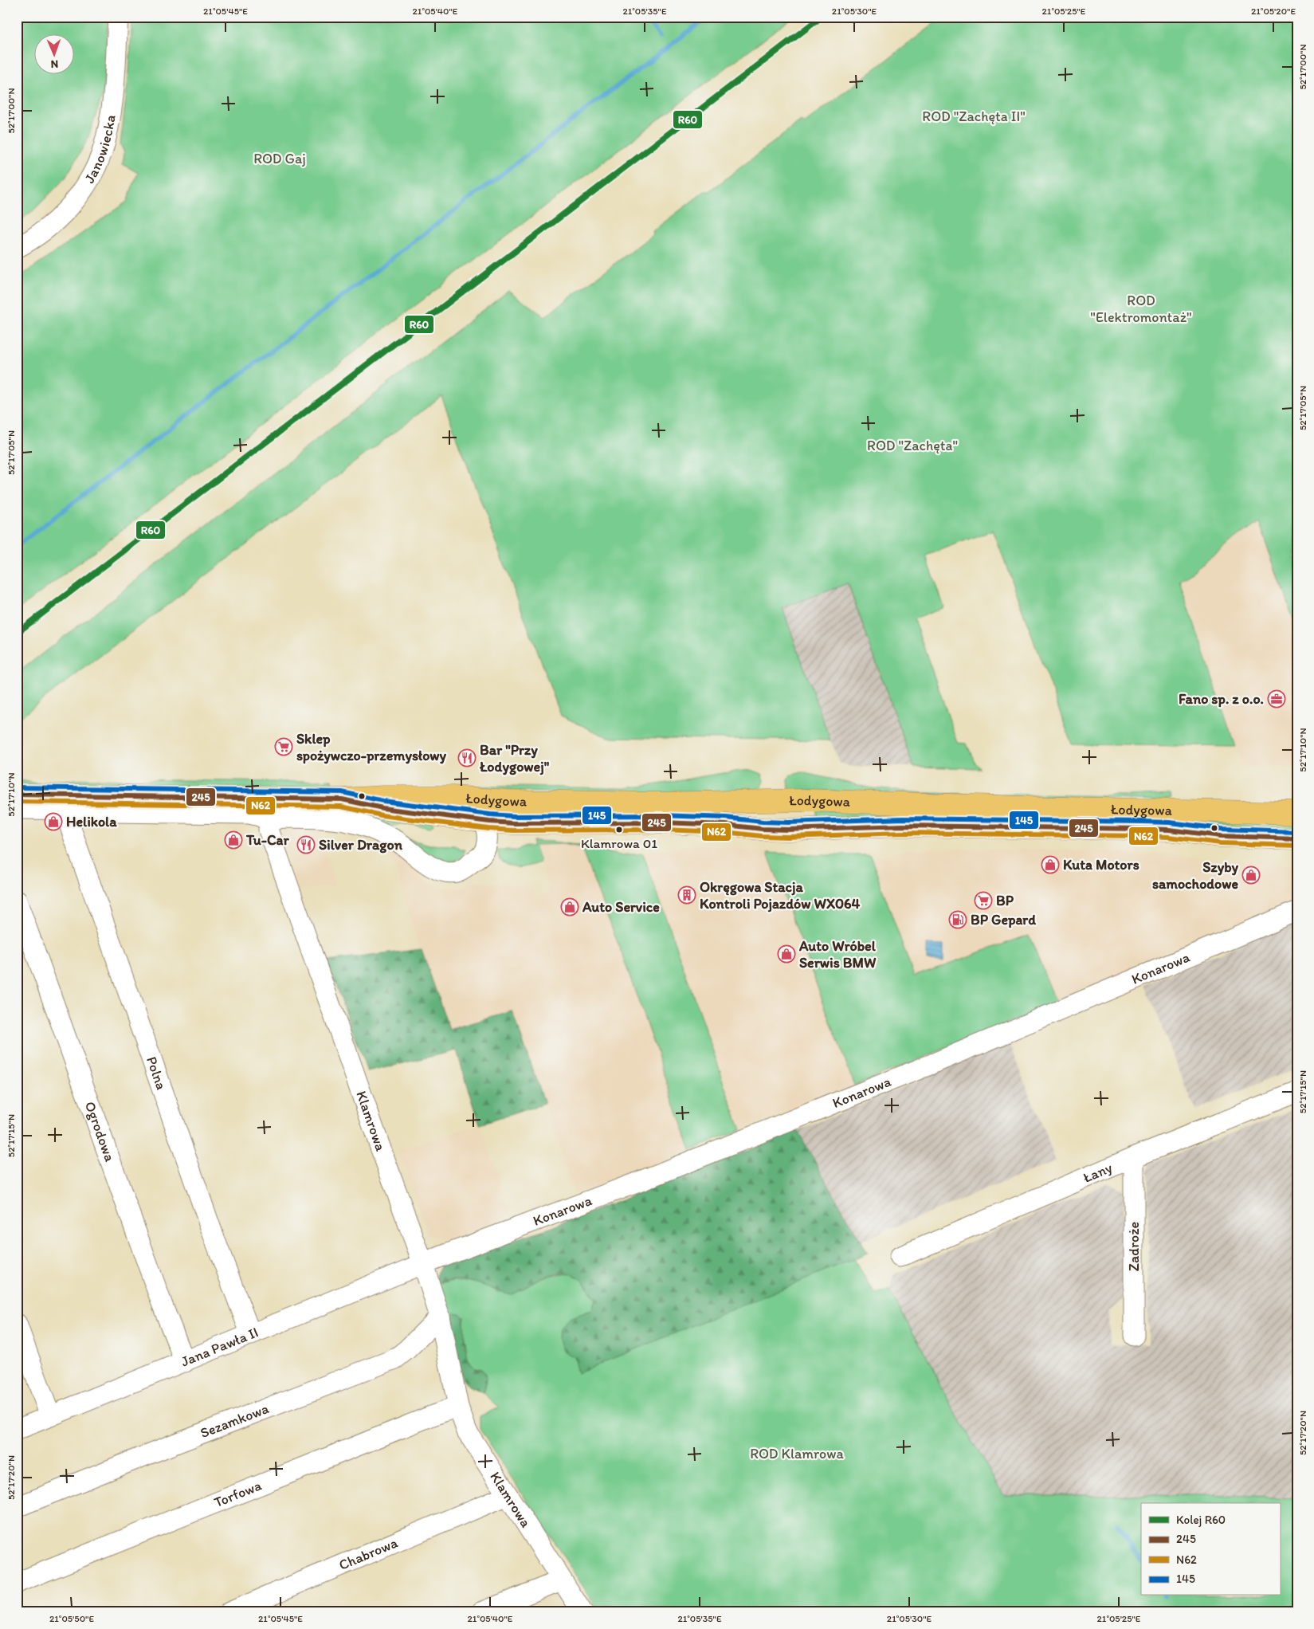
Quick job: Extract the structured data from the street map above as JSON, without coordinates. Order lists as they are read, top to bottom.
{
  "streets": {
    "main road": ["Łodygowa"],
    "street": [
      "Janowiecka",
      "Konarowa",
      "Polna",
      "Klamrowa",
      "Ogrodowa",
      "Łany",
      "Zadroże",
      "Jana Pawła II",
      "Sezamkowa",
      "Torfowa",
      "Chabrowa"
    ]
  },
  "crossings": [
    ["Konarowa", "Klamrowa"],
    ["Konarowa", "Jana Pawła II"],
    ["Polna", "Jana Pawła II"],
    ["Klamrowa", "Jana Pawła II"],
    ["Klamrowa", "Sezamkowa"],
    ["Klamrowa", "Torfowa"],
    ["Klamrowa", "Chabrowa"],
    ["Ogrodowa", "Jana Pawła II"],
    ["Łany", "Zadroże"]
  ],
  "parks": [
    "ROD \"Zachęta II\"",
    "ROD Gaj",
    "ROD \"Elektromontaż\"",
    "ROD \"Zachęta\"",
    "ROD Klamrowa"
  ],
  "places": {
    "office": ["Fano sp. z o.o."],
    "supermarket": ["Sklep spożywczo-przemysłowy", "BP"],
    "restaurant": ["Bar \"Przy Łodygowej\"", "Silver Dragon"],
    "shop": [
      "Helikola",
      "Tu-Car",
      "Kuta Motors",
      "Szyby samochodowe",
      "Auto Service",
      "Auto Wróbel Serwis BMW"
    ],
    "other": ["Klamrowa 01"],
    "building": ["Okręgowa Stacja Kontroli Pojazdów WX064"],
    "fuel station": ["BP Gepard"]
  },
  "lines": [
    "rail line R60",
    "transit line 145",
    "transit line 245",
    "transit line N62"
  ],
  "legend": [
    "Kolej R60",
    "245",
    "N62",
    "145"
  ],
  "north": "bottom",
  "coordinates": [
    "21°05'45\"E",
    "21°05'40\"E",
    "21°05'35\"E",
    "21°05'30\"E",
    "21°05'25\"E",
    "21°05'20\"E",
    "52°17'00\"N",
    "52°17'05\"N",
    "52°17'10\"N",
    "52°17'15\"N",
    "52°17'20\"N",
    "21°05'50\"E"
  ]
}
